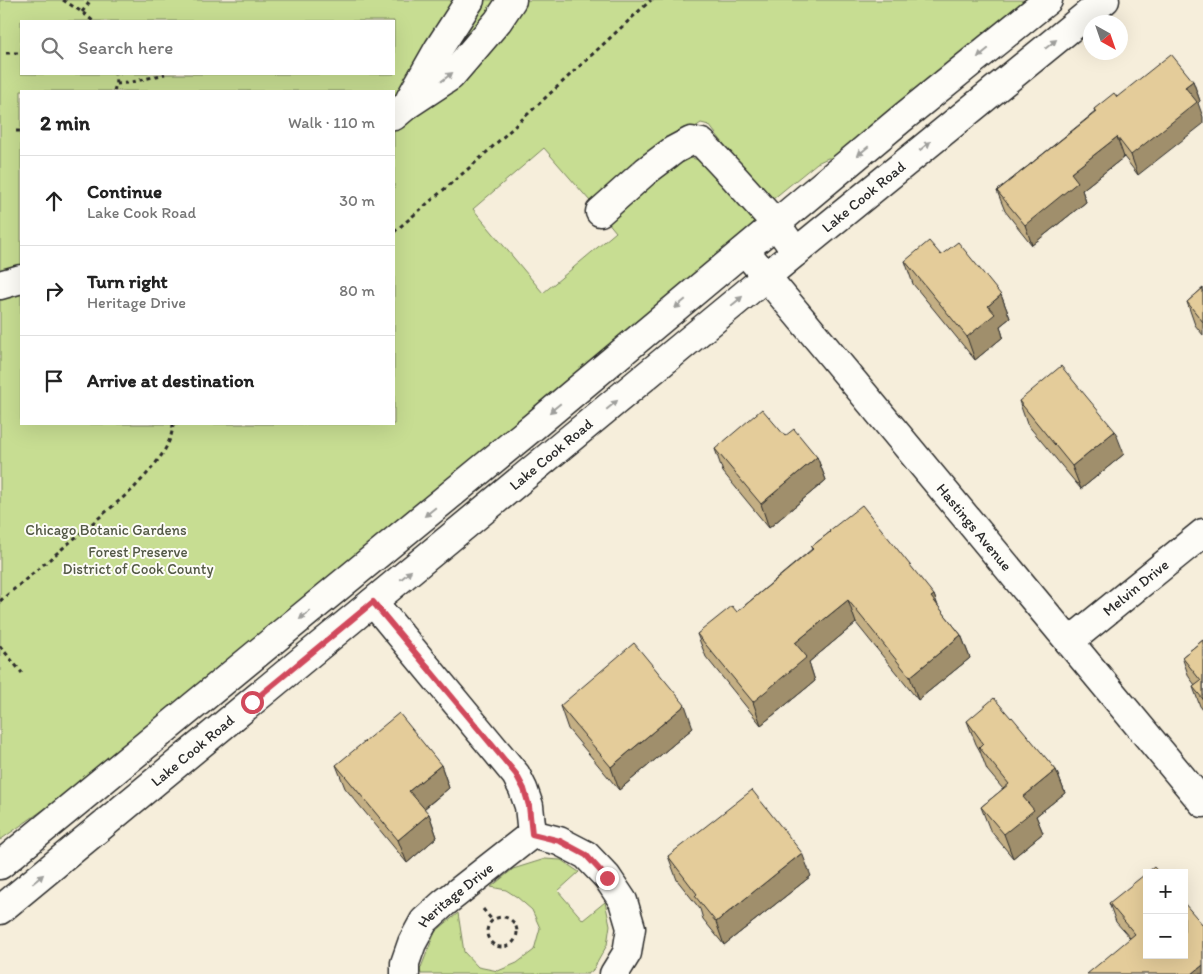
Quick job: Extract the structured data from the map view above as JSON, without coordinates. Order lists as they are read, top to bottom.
{
  "streets": {
    "main road": [
      "Lake Cook Road",
      "Hastings Avenue",
      "Melvin Drive",
      "Heritage Drive"
    ]
  },
  "crossings": [
    ["Lake Cook Road", "Hastings Avenue"],
    ["Hastings Avenue", "Melvin Drive"]
  ],
  "parks": ["Chicago Botanic Gardens", "Forest Preserve District of Cook County"],
  "north": "bottom right",
  "page": {
    "search": "Search here",
    "heading": ["2 min", "Walk · 110 m"],
    "list": [
      ["Continue", "Lake Cook Road", "30 m"],
      ["Turn right", "Heritage Drive", "80 m"],
      "Arrive at destination"
    ],
    "map_buttons": ["+", "−"]
  }
}
